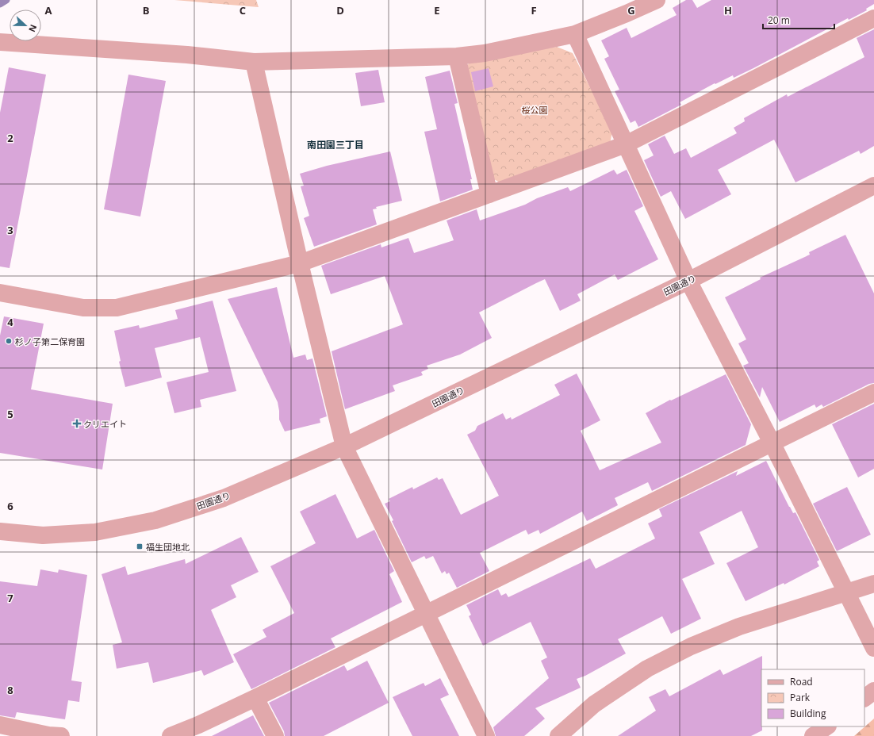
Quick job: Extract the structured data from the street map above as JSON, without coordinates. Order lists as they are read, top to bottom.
{
  "streets": {
    "street": ["田園通り"]
  },
  "districts": ["南田園三丁目"],
  "parks": ["桜公園"],
  "places": {
    "other": ["杉ノ子第二保育園"],
    "health": ["クリエイト"],
    "transit": ["福生団地北"]
  },
  "legend": ["Road", "Park", "Building"],
  "scale_bar": "20 m",
  "north": "right",
  "grid": {
    "columns": [
      "A",
      "B",
      "C",
      "D",
      "E",
      "F",
      "G",
      "H"
    ],
    "rows": [
      "2",
      "3",
      "4",
      "5",
      "6",
      "7",
      "8"
    ]
  }
}
